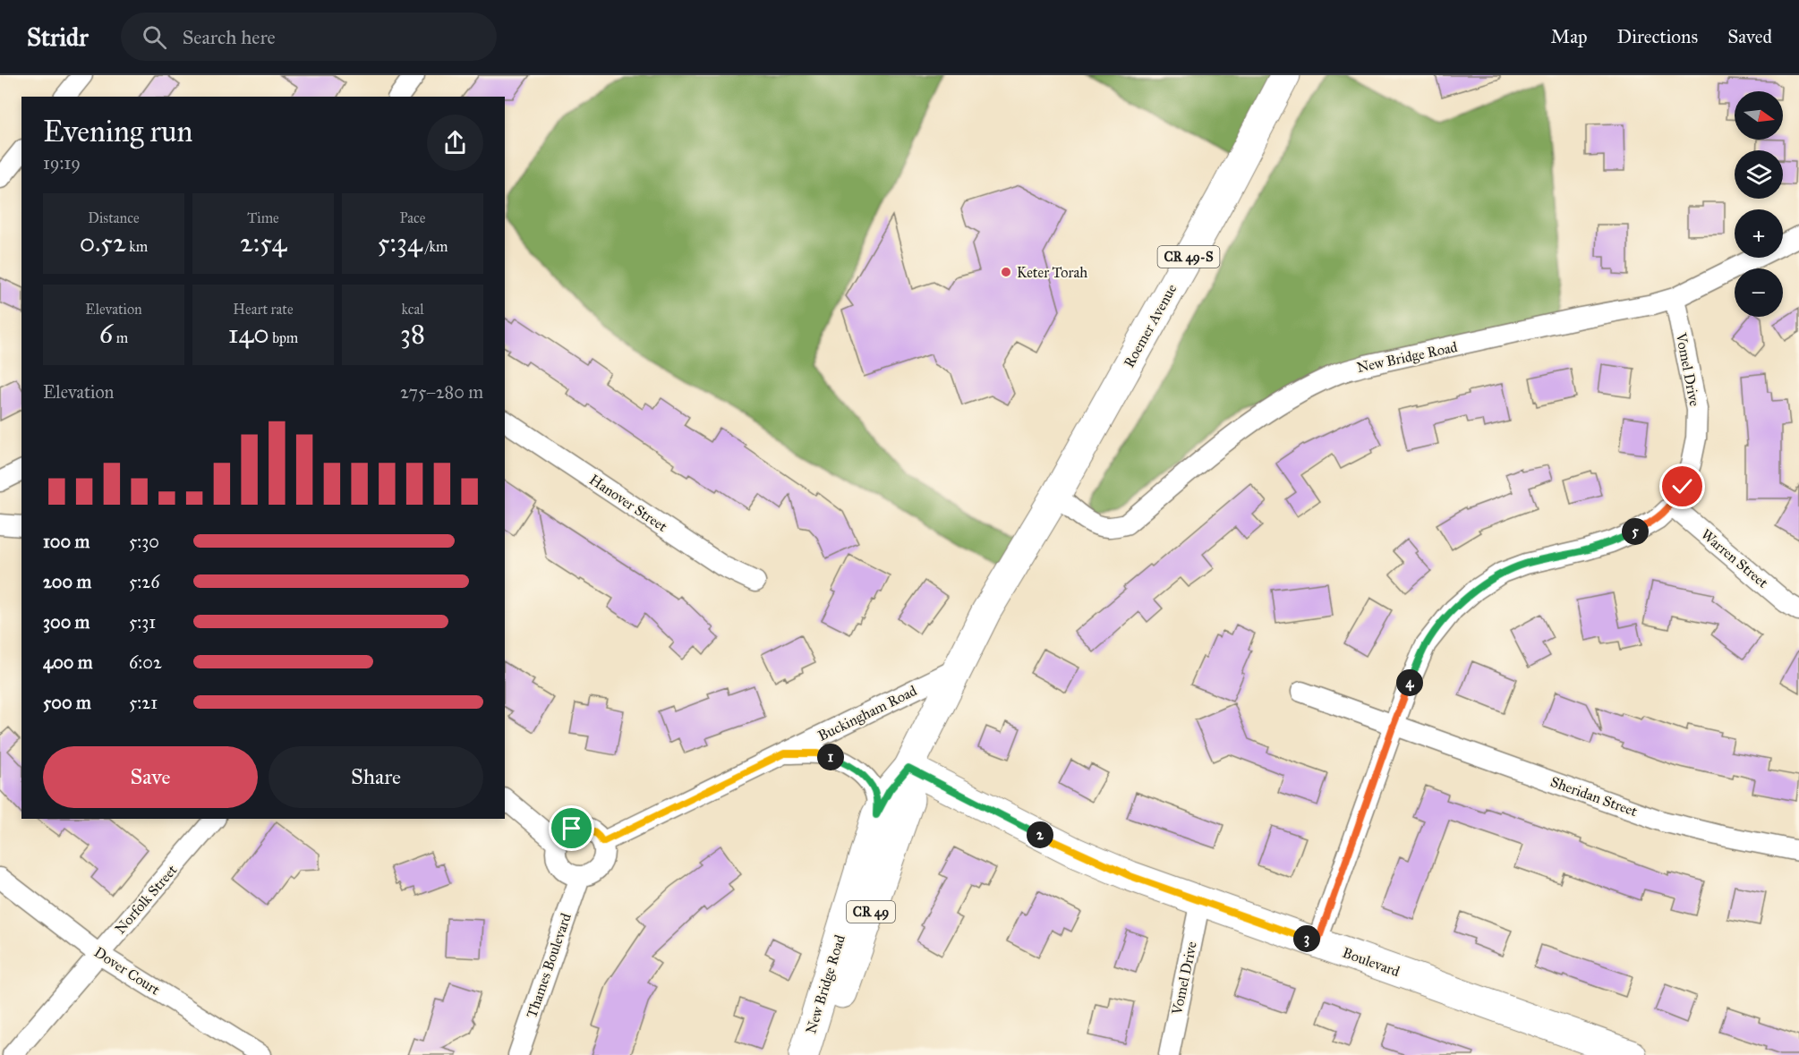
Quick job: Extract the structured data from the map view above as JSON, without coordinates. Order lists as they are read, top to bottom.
{
  "streets": {
    "main road": [
      "CR 49-S",
      "Roemer Avenue",
      "New Bridge Road",
      "CR 49",
      "Boulevard"
    ],
    "street": [
      "Vomel Drive",
      "Hanover Street",
      "Warren Street",
      "Buckingham Road",
      "Sheridan Street",
      "Norfolk Street",
      "Thames Boulevard",
      "Dover Court"
    ]
  },
  "crossings": [
    ["Roemer Avenue", "New Bridge Road"],
    ["Roemer Avenue", "Buckingham Road"],
    ["New Bridge Road", "Vomel Drive"],
    ["New Bridge Road", "Buckingham Road"],
    ["New Bridge Road", "Boulevard"],
    ["Vomel Drive", "Warren Street"],
    ["Vomel Drive", "Sheridan Street"],
    ["Vomel Drive", "Boulevard"],
    ["Buckingham Road", "Thames Boulevard"],
    ["Norfolk Street", "Dover Court"]
  ],
  "places": ["Keter Torah"],
  "north": "right",
  "page": {
    "header": "Stridr",
    "search": "Search here",
    "nav": ["Map", "Directions", "Saved"],
    "map_buttons": ["+", "−"],
    "heading": ["Evening run", "19:19"],
    "stats": [
      ["Distance", "0.52 km"],
      ["Time", "2:54"],
      ["Pace", "5:34 /km"],
      ["Elevation", "6 m"],
      ["Heart rate", "140 bpm"],
      ["kcal", "38"]
    ],
    "chart": ["Elevation", "275–280 m"],
    "pins": [
      "5",
      "4",
      "1",
      "2",
      "3"
    ],
    "list": [
      {
        "name": "100 m",
        "note": "5:30"
      },
      {
        "name": "200 m",
        "note": "5:26"
      },
      {
        "name": "300 m",
        "note": "5:31"
      },
      {
        "name": "400 m",
        "note": "6:02"
      },
      {
        "name": "500 m",
        "note": "5:21"
      }
    ],
    "buttons": ["Save", "Share"]
  }
}
